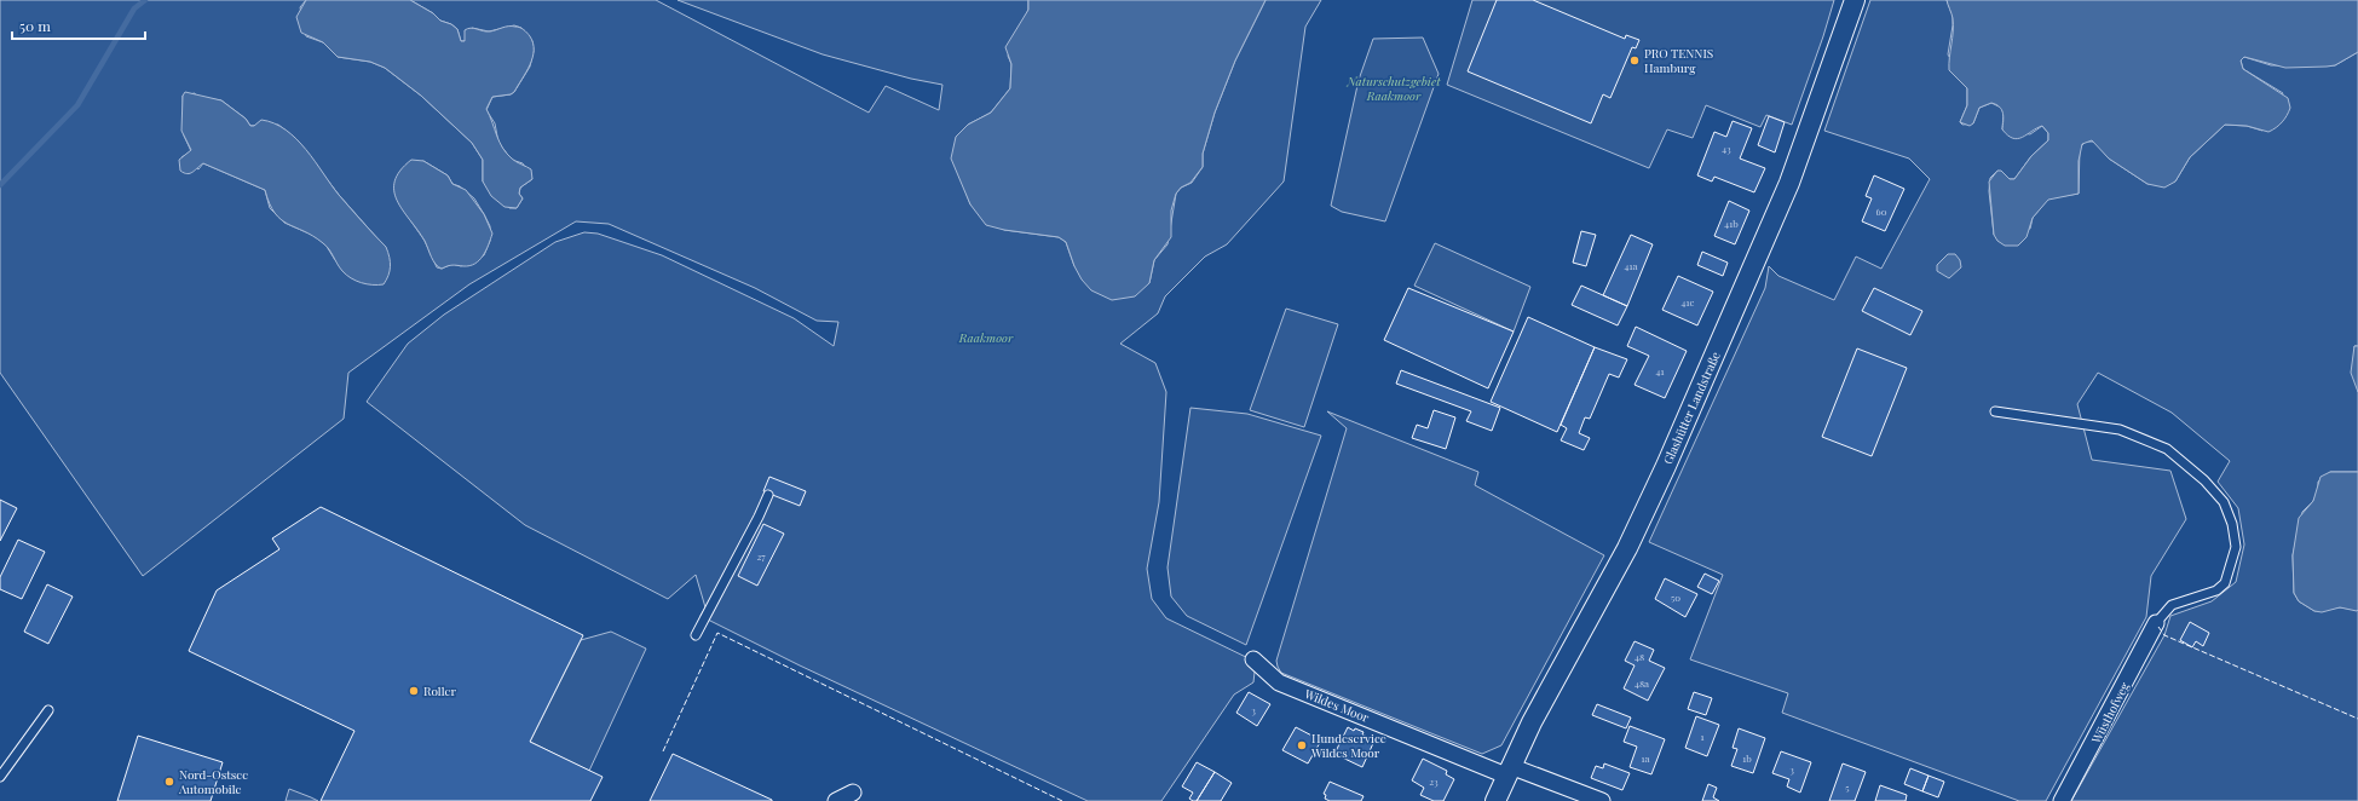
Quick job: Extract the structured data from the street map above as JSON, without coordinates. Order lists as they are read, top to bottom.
{
  "streets": {
    "street": ["Glashütter Landstraße", "Wildes Moor", "Wüsthofweg"]
  },
  "crossings": [
    ["Glashütter Landstraße", "Wildes Moor"]
  ],
  "parks": ["Naturschutzgebiet Raakmoor", "Raakmoor"],
  "places": [
    "PRO TENNIS Hamburg",
    "Roller",
    "Hundeservice Wildes Moor",
    "Nord-Ostsee Automobile"
  ],
  "house_numbers": [
    "43",
    "60",
    "41b",
    "41a",
    "41c",
    "41",
    "27",
    "50",
    "48",
    "48a",
    "3",
    "1",
    "1a",
    "1b",
    "3",
    "23",
    "5"
  ],
  "scale_bar": "50 m"
}
